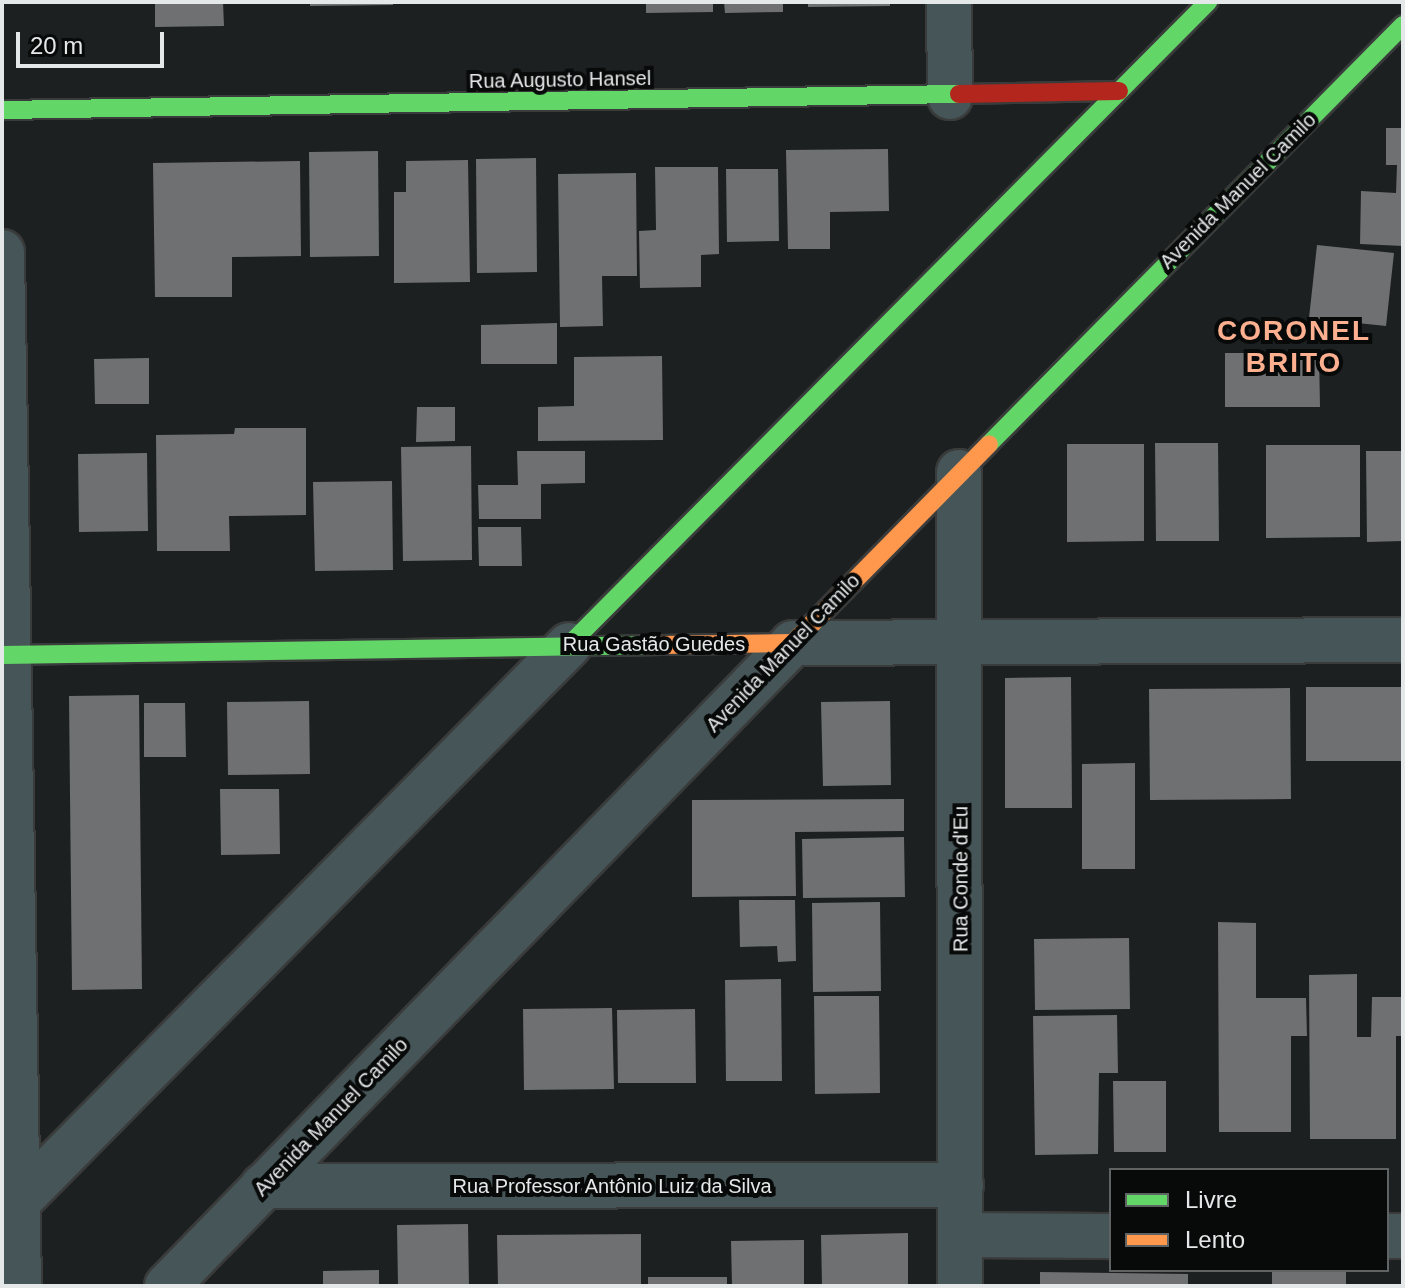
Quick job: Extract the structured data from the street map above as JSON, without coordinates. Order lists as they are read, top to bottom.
{
  "streets": {
    "street": [
      "Rua Augusto Hansel",
      "Avenida Manuel Camilo",
      "Rua Gastão Guedes",
      "Rua Conde d'Eu",
      "Rua Professor Antônio Luiz da Silva"
    ]
  },
  "crossings": [
    ["Avenida Manuel Camilo", "Rua Gastão Guedes"],
    ["Avenida Manuel Camilo", "Rua Conde d'Eu"],
    ["Avenida Manuel Camilo", "Rua Professor Antônio Luiz da Silva"],
    ["Rua Gastão Guedes", "Rua Conde d'Eu"],
    ["Rua Conde d'Eu", "Rua Professor Antônio Luiz da Silva"]
  ],
  "districts": ["CORONEL BRITO"],
  "legend": ["Livre", "Lento"],
  "scale_bar": "20 m"
}
